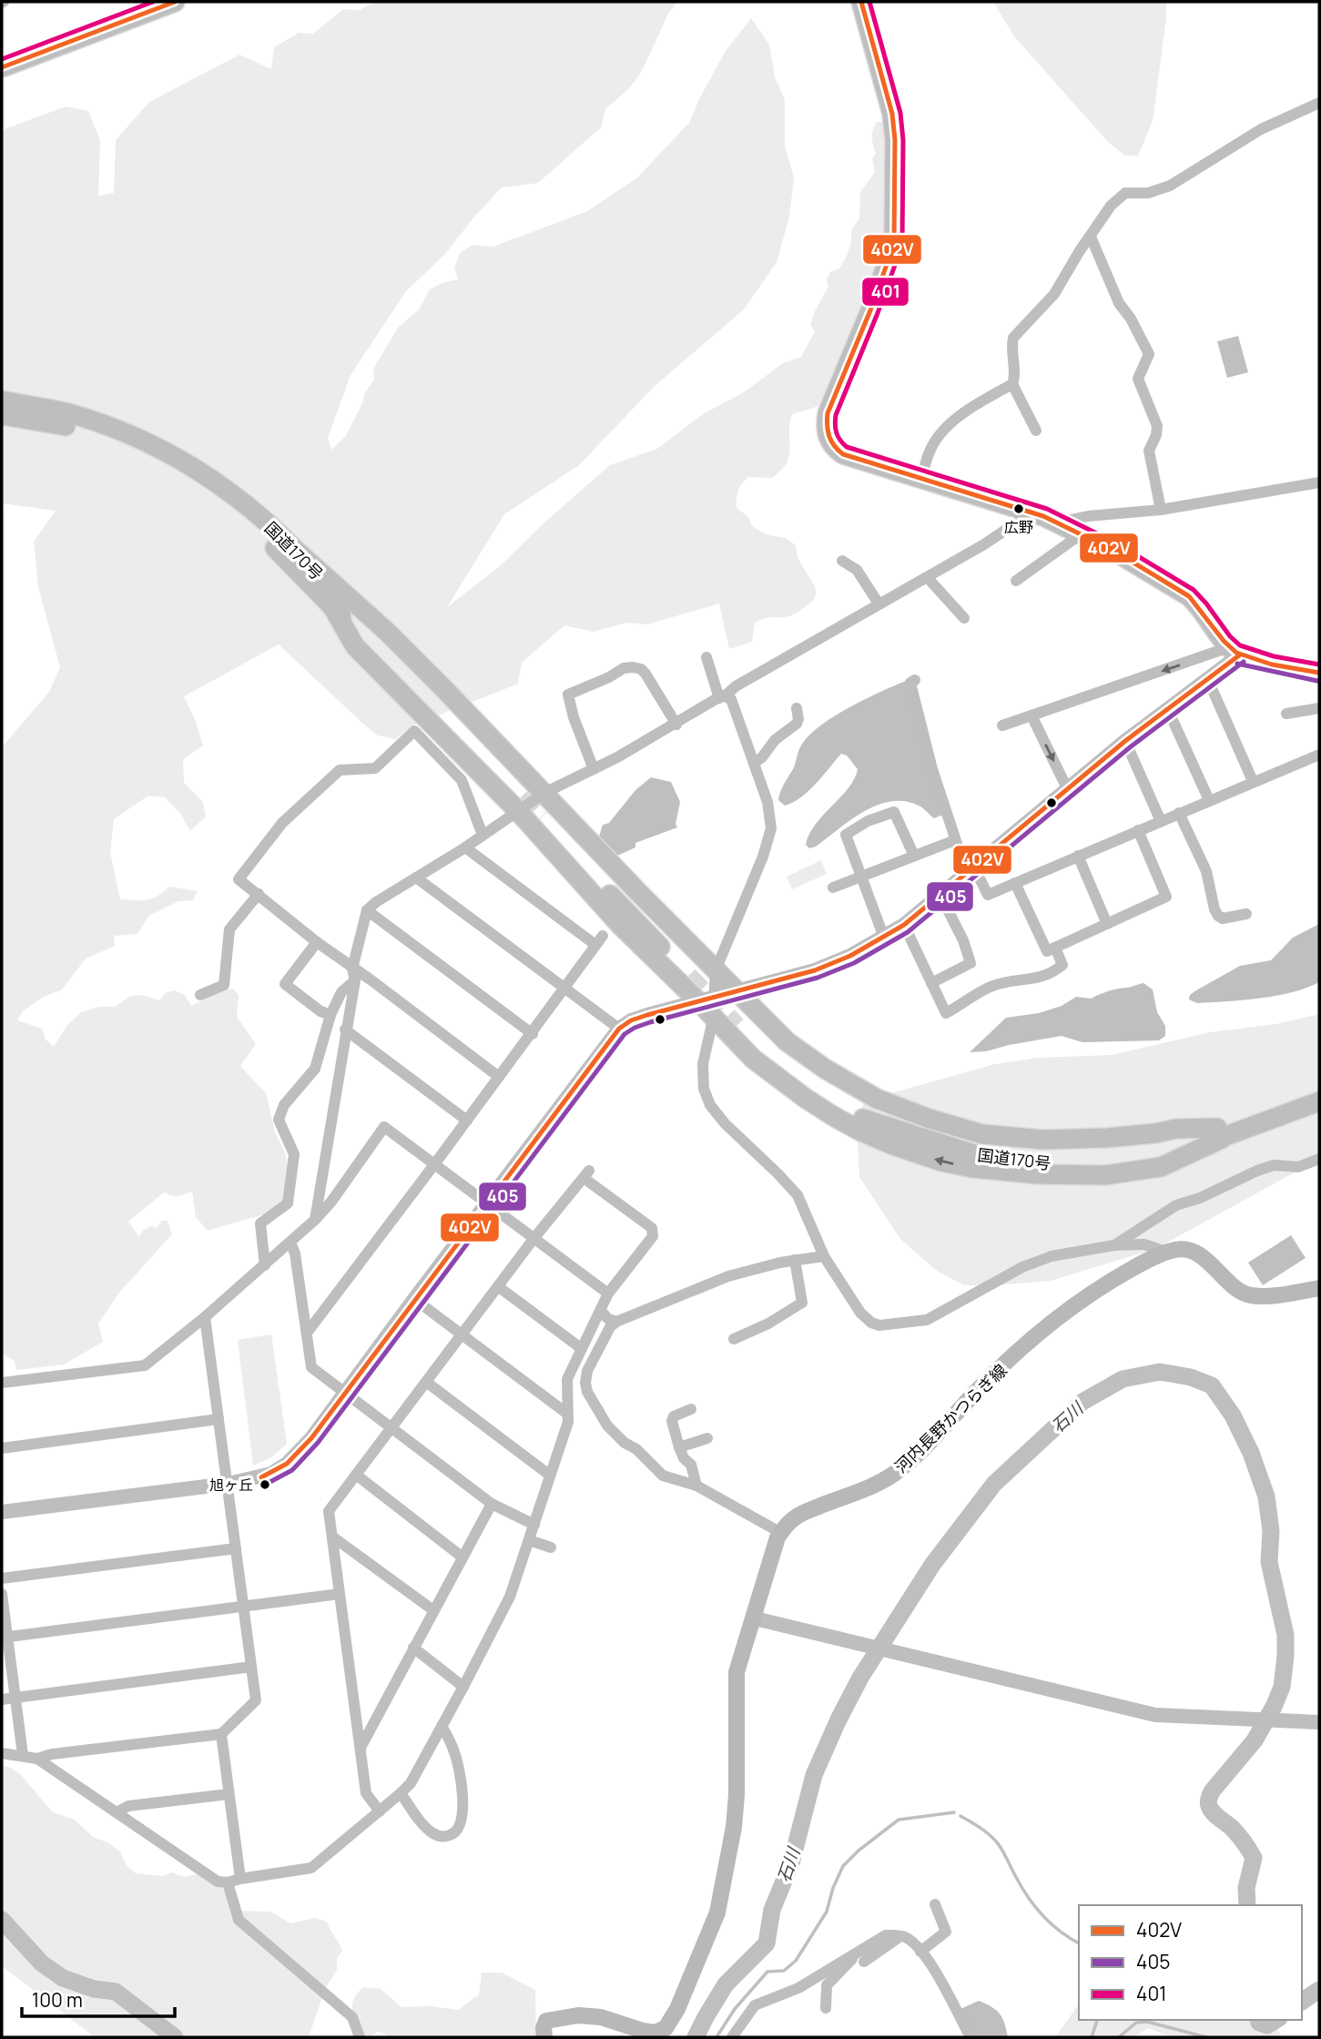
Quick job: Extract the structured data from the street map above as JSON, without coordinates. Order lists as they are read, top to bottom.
{
  "streets": {
    "highway": ["国道170号"],
    "main road": ["河内長野かつらぎ線"]
  },
  "water": ["石川"],
  "places": ["広野", "旭ヶ丘"],
  "lines": ["transit line 402V", "transit line 401", "transit line 405"],
  "legend": ["402V", "405", "401"],
  "scale_bar": "100 m"
}
